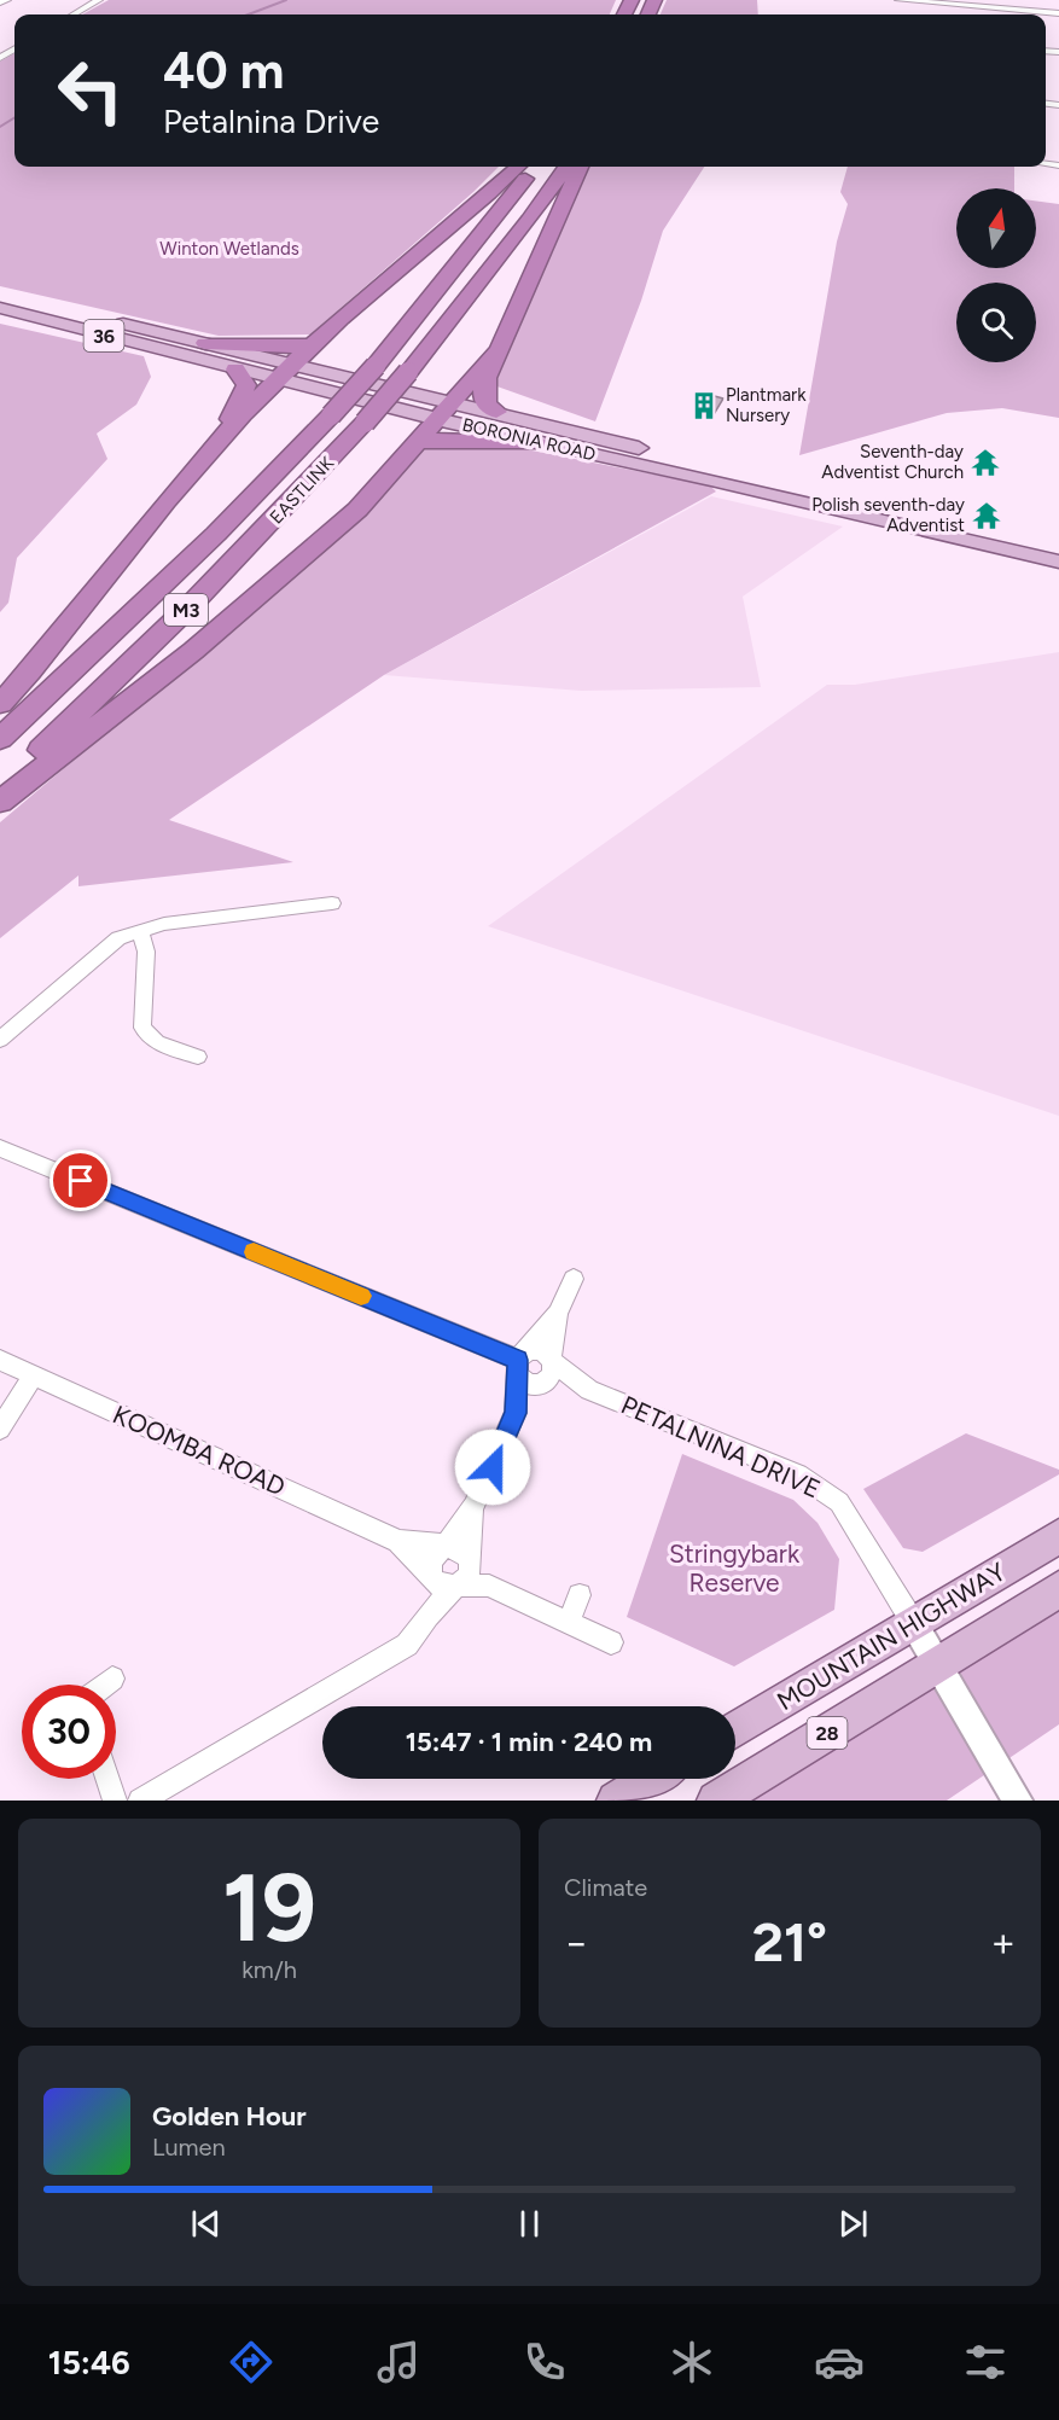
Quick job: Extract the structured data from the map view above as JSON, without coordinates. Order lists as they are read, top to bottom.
{
  "streets": {
    "highway": ["EASTLINK", "M3"],
    "main road": [
      "36",
      "BORONIA ROAD",
      "MOUNTAIN HIGHWAY",
      "28"
    ],
    "street": ["PETALNINA DRIVE", "KOOMBA ROAD"]
  },
  "crossings": [
    ["PETALNINA DRIVE", "MOUNTAIN HIGHWAY"]
  ],
  "parks": ["Winton Wetlands", "Stringybark Reserve"],
  "places": {
    "building": ["Plantmark Nursery"],
    "temple": ["Seventh-day Adventist Church", "Polish seventh-day Adventist"]
  },
  "north": "top",
  "page": {
    "turn": ["40 m", "Petalnina Drive"],
    "limit": "30",
    "trip": "15:47 · 1 min · 240 m",
    "tile": [
      ["19", "km/h"],
      "Climate"
    ],
    "heat": ["−", "21°", "+"],
    "song": ["Golden Hour", "Lumen"],
    "tabs": "15:46"
  }
}
